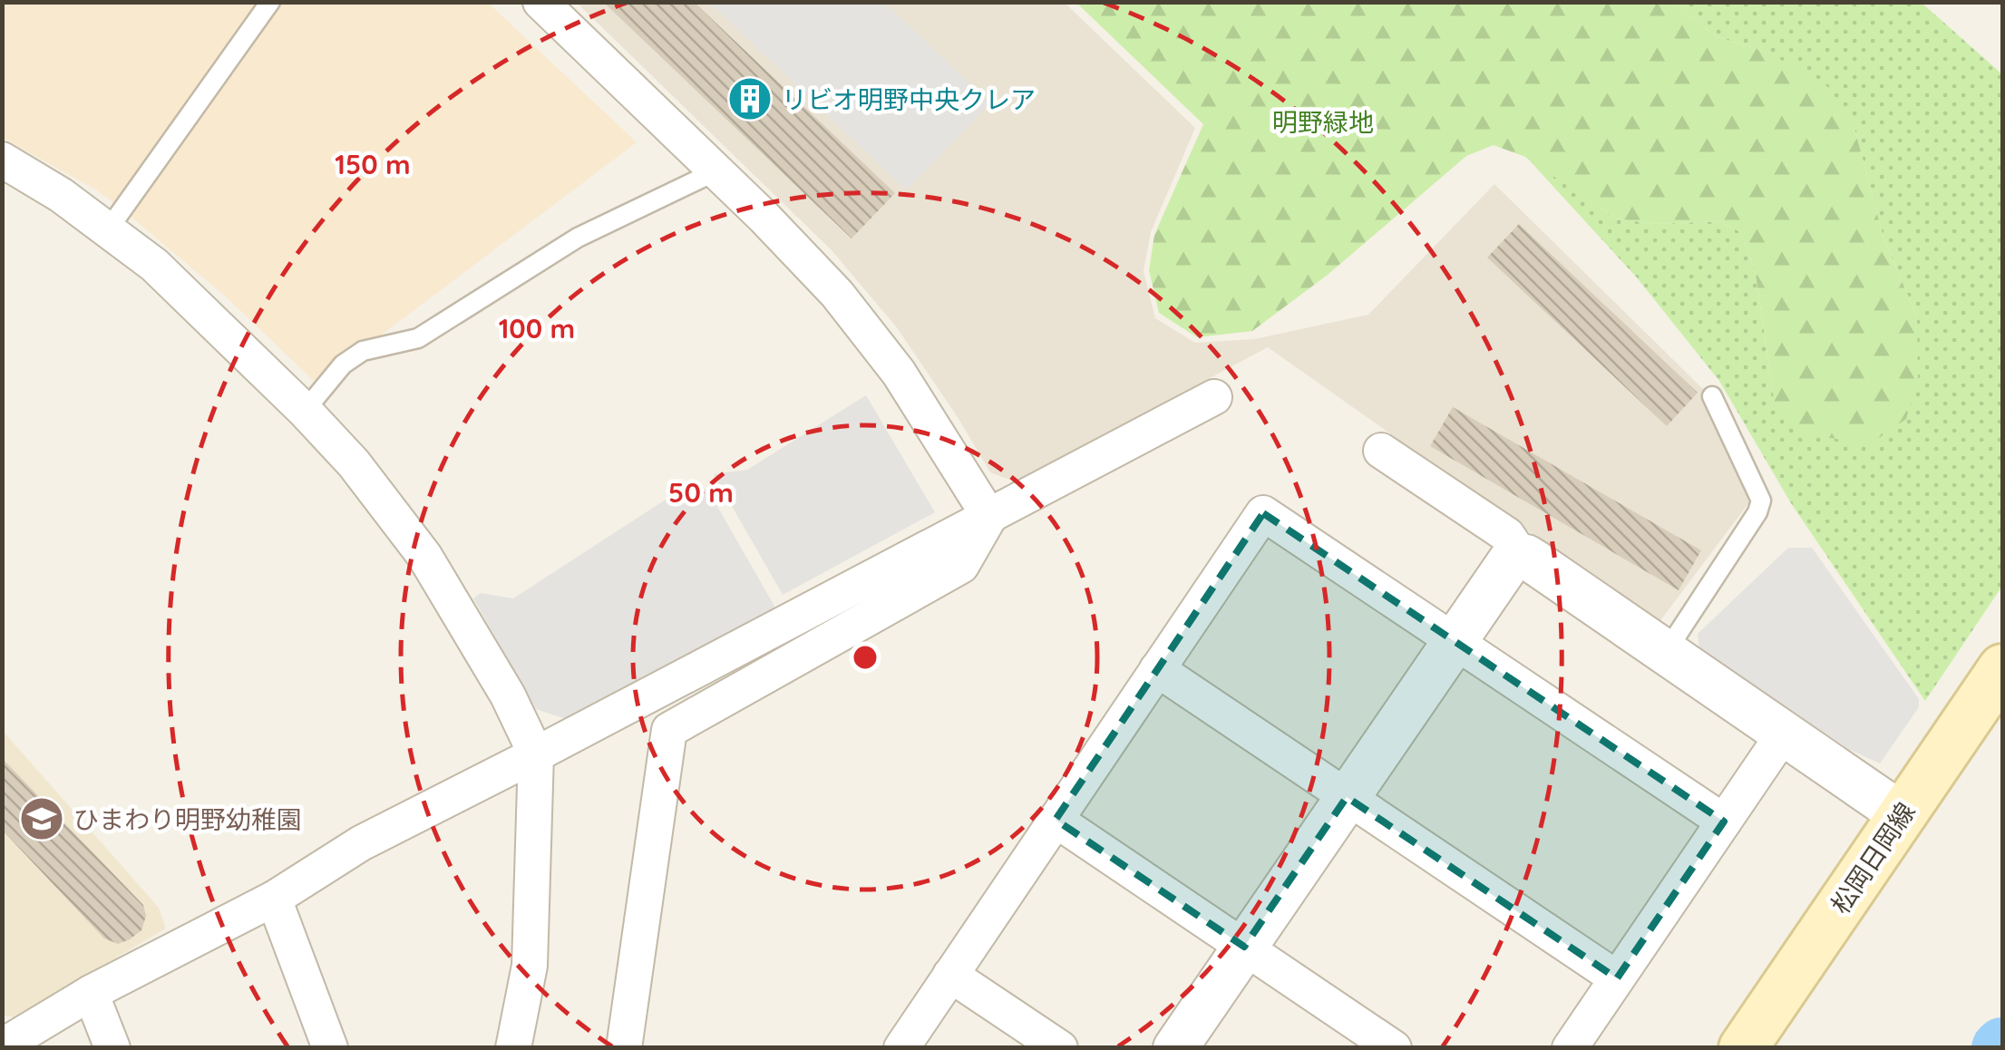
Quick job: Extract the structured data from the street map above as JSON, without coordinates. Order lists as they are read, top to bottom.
{
  "streets": {
    "main road": ["松岡日岡線"]
  },
  "parks": ["明野緑地"],
  "places": {
    "building": ["リビオ明野中央クレア"],
    "school or university": ["ひまわり明野幼稚園"]
  },
  "rings": ["150 m", "100 m", "50 m"]
}
